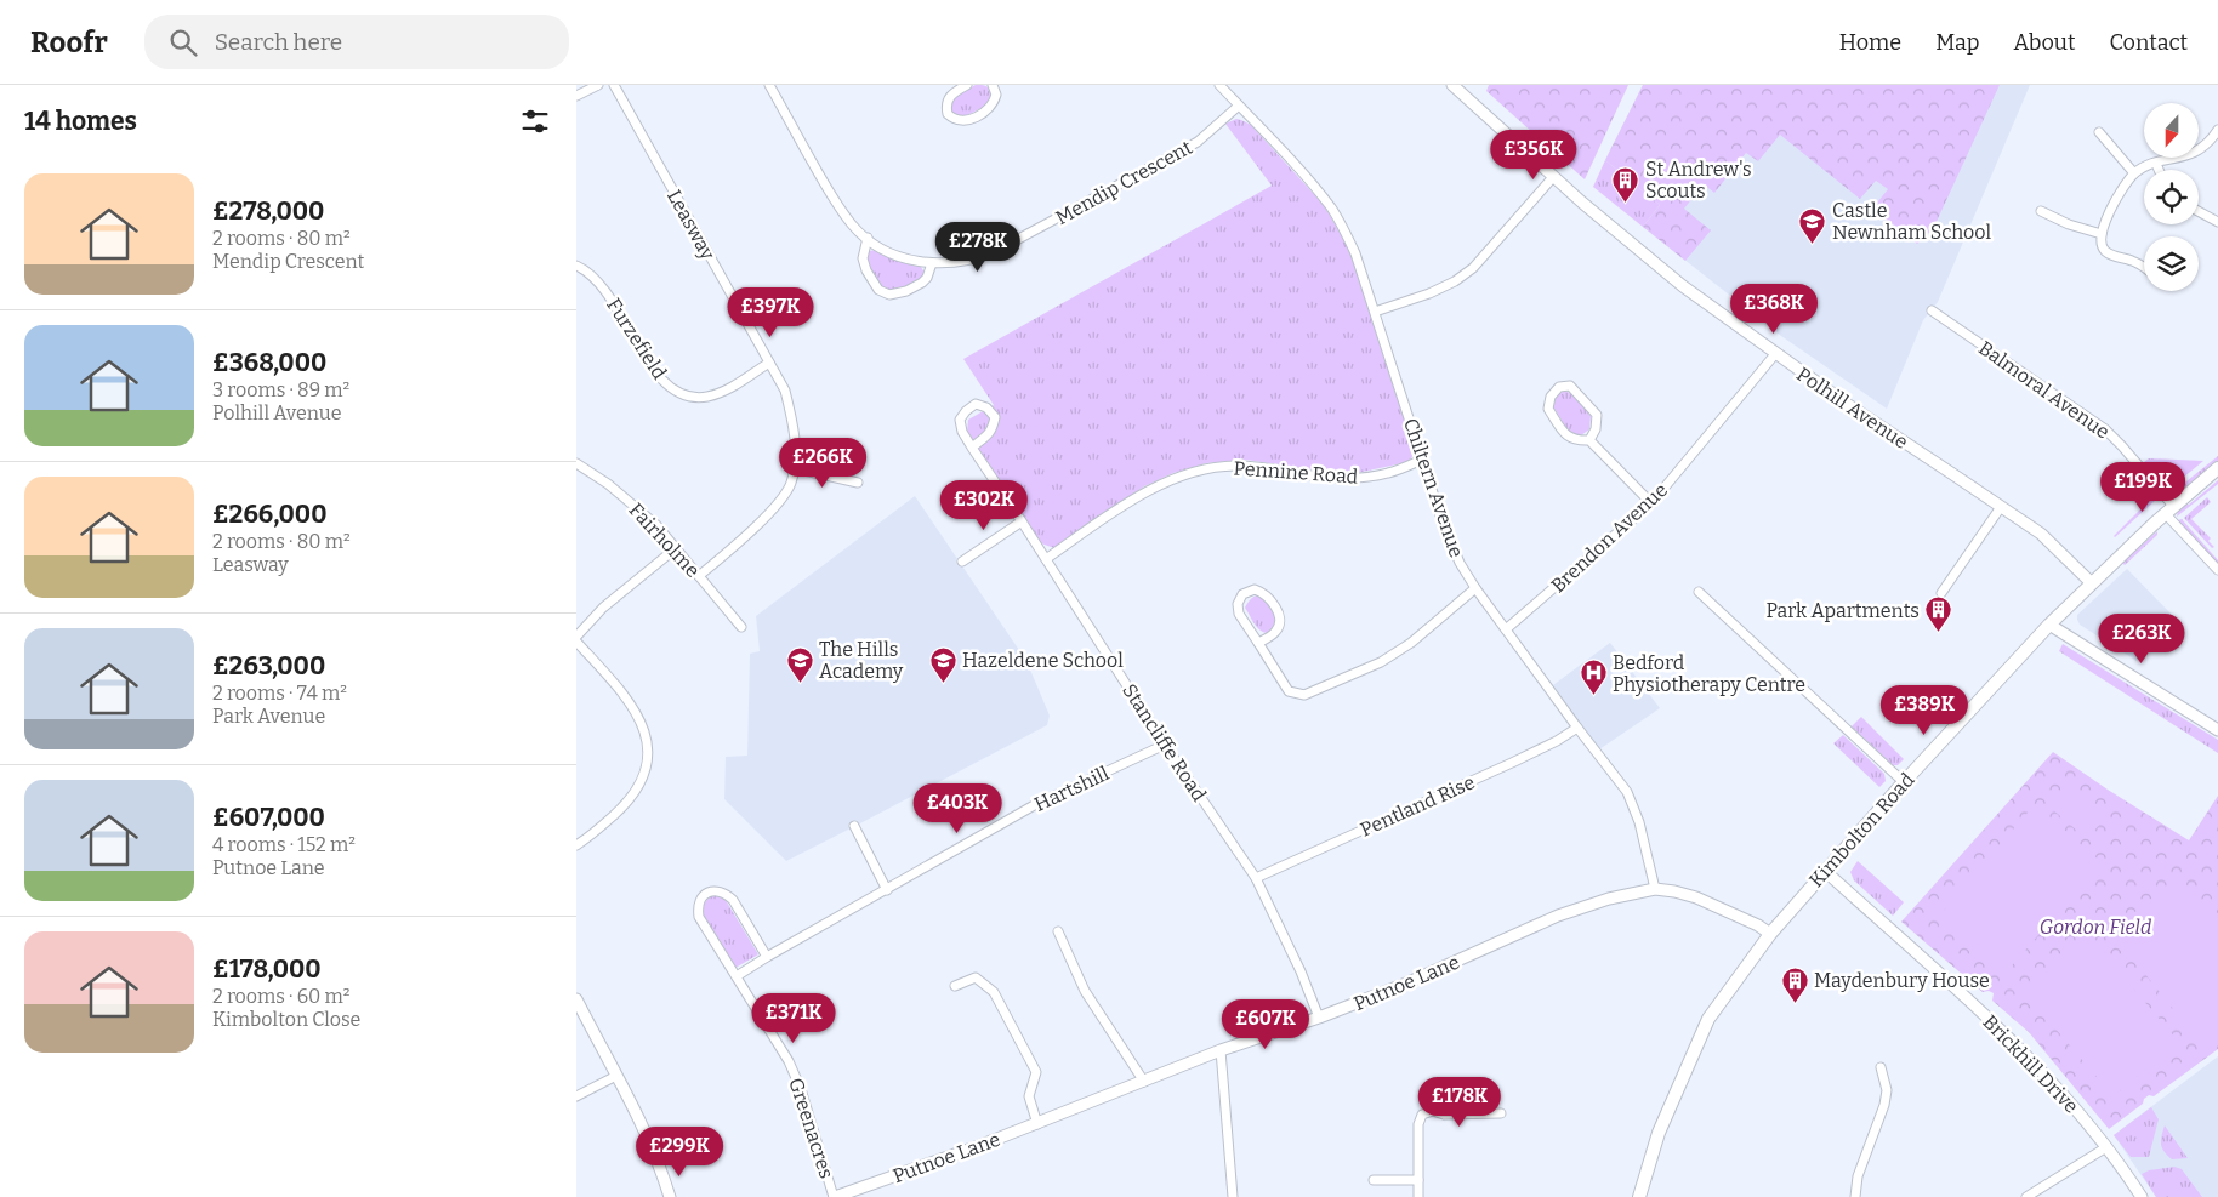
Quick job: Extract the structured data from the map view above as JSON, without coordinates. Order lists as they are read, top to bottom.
{
  "streets": {
    "main road": ["Kimbolton Road"],
    "street": [
      "Mendip Crescent",
      "Leasway",
      "Furzefield",
      "Balmoral Avenue",
      "Polhill Avenue",
      "Pennine Road",
      "Chiltern Avenue",
      "Brendon Avenue",
      "Fairholme",
      "Stancliffe Road",
      "Hartshill",
      "Pentland Rise",
      "Putnoe Lane",
      "Brickhill Drive",
      "Greenacres"
    ]
  },
  "crossings": [
    ["Mendip Crescent", "Chiltern Avenue"],
    ["Leasway", "Furzefield"],
    ["Leasway", "Fairholme"],
    ["Balmoral Avenue", "Kimbolton Road"],
    ["Polhill Avenue", "Brendon Avenue"],
    ["Polhill Avenue", "Kimbolton Road"],
    ["Pennine Road", "Chiltern Avenue"],
    ["Pennine Road", "Stancliffe Road"],
    ["Chiltern Avenue", "Brendon Avenue"],
    ["Chiltern Avenue", "Pentland Rise"],
    ["Chiltern Avenue", "Putnoe Lane"],
    ["Stancliffe Road", "Hartshill"],
    ["Stancliffe Road", "Pentland Rise"],
    ["Stancliffe Road", "Putnoe Lane"],
    ["Hartshill", "Greenacres"],
    ["Kimbolton Road", "Putnoe Lane"],
    ["Kimbolton Road", "Brickhill Drive"],
    ["Putnoe Lane", "Greenacres"]
  ],
  "parks": ["Gordon Field"],
  "places": {
    "building": ["St Andrew's Scouts", "Park Apartments", "Maydenbury House"],
    "school or university": ["Castle Newnham School", "The Hills Academy", "Hazeldene School"],
    "hospital": ["Bedford Physiotherapy Centre"]
  },
  "north": "bottom",
  "page": {
    "header": "Roofr",
    "search": "Search here",
    "nav": [
      "Home",
      "Map",
      "About",
      "Contact"
    ],
    "heading": "14 homes",
    "price": [
      "£356K",
      "£278K",
      "£368K",
      "£397K",
      "£266K",
      "£199K",
      "£302K",
      "£263K",
      "£389K",
      "£403K",
      "£371K",
      "£607K",
      "£178K",
      "£299K"
    ],
    "list": [
      {
        "name": "£278,000",
        "note": "2 rooms · 80 m² · Mendip Crescent"
      },
      {
        "name": "£368,000",
        "note": "3 rooms · 89 m² · Polhill Avenue"
      },
      {
        "name": "£266,000",
        "note": "2 rooms · 80 m² · Leasway"
      },
      {
        "name": "£263,000",
        "note": "2 rooms · 74 m² · Park Avenue"
      },
      {
        "name": "£607,000",
        "note": "4 rooms · 152 m² · Putnoe Lane"
      },
      {
        "name": "£178,000",
        "note": "2 rooms · 60 m² · Kimbolton Close"
      }
    ]
  }
}
